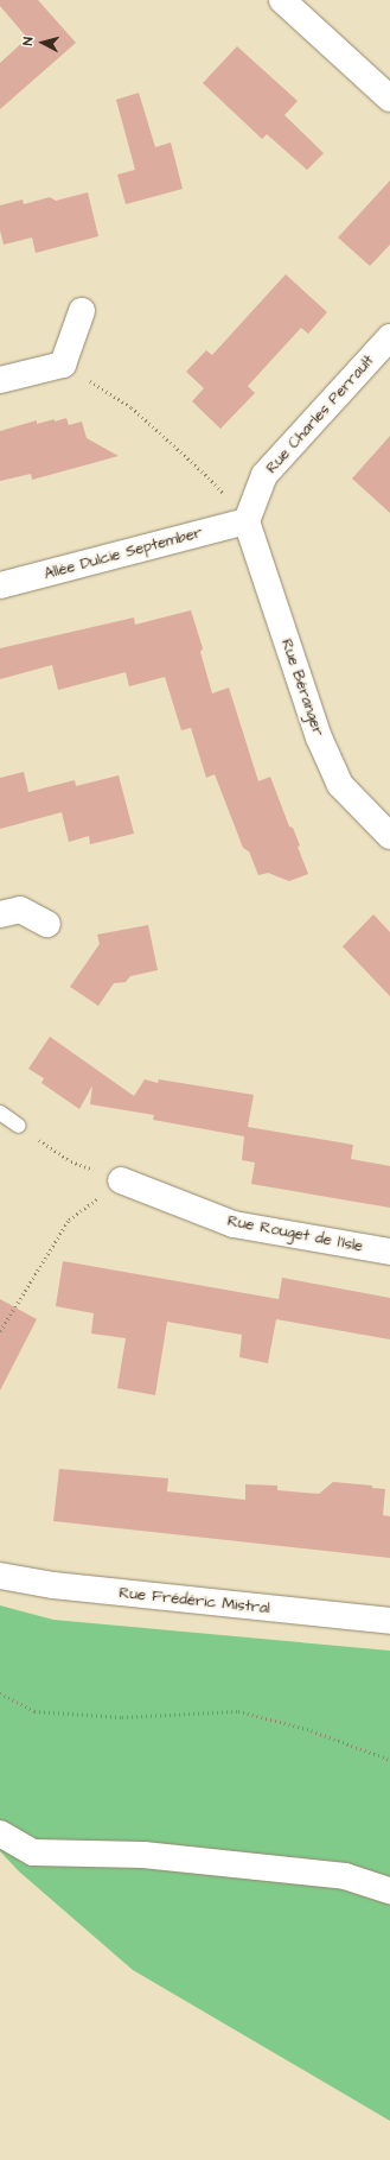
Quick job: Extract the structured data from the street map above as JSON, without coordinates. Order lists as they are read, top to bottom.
{
  "streets": {
    "street": [
      "Rue Charles Perrault",
      "Allée Dulcie September",
      "Rue Béranger",
      "Rue Rouget de l'Isle",
      "Rue Frédéric Mistral"
    ]
  },
  "crossings": [
    ["Rue Charles Perrault", "Allée Dulcie September"],
    ["Rue Charles Perrault", "Rue Béranger"],
    ["Allée Dulcie September", "Rue Béranger"]
  ],
  "north": "left"
}
